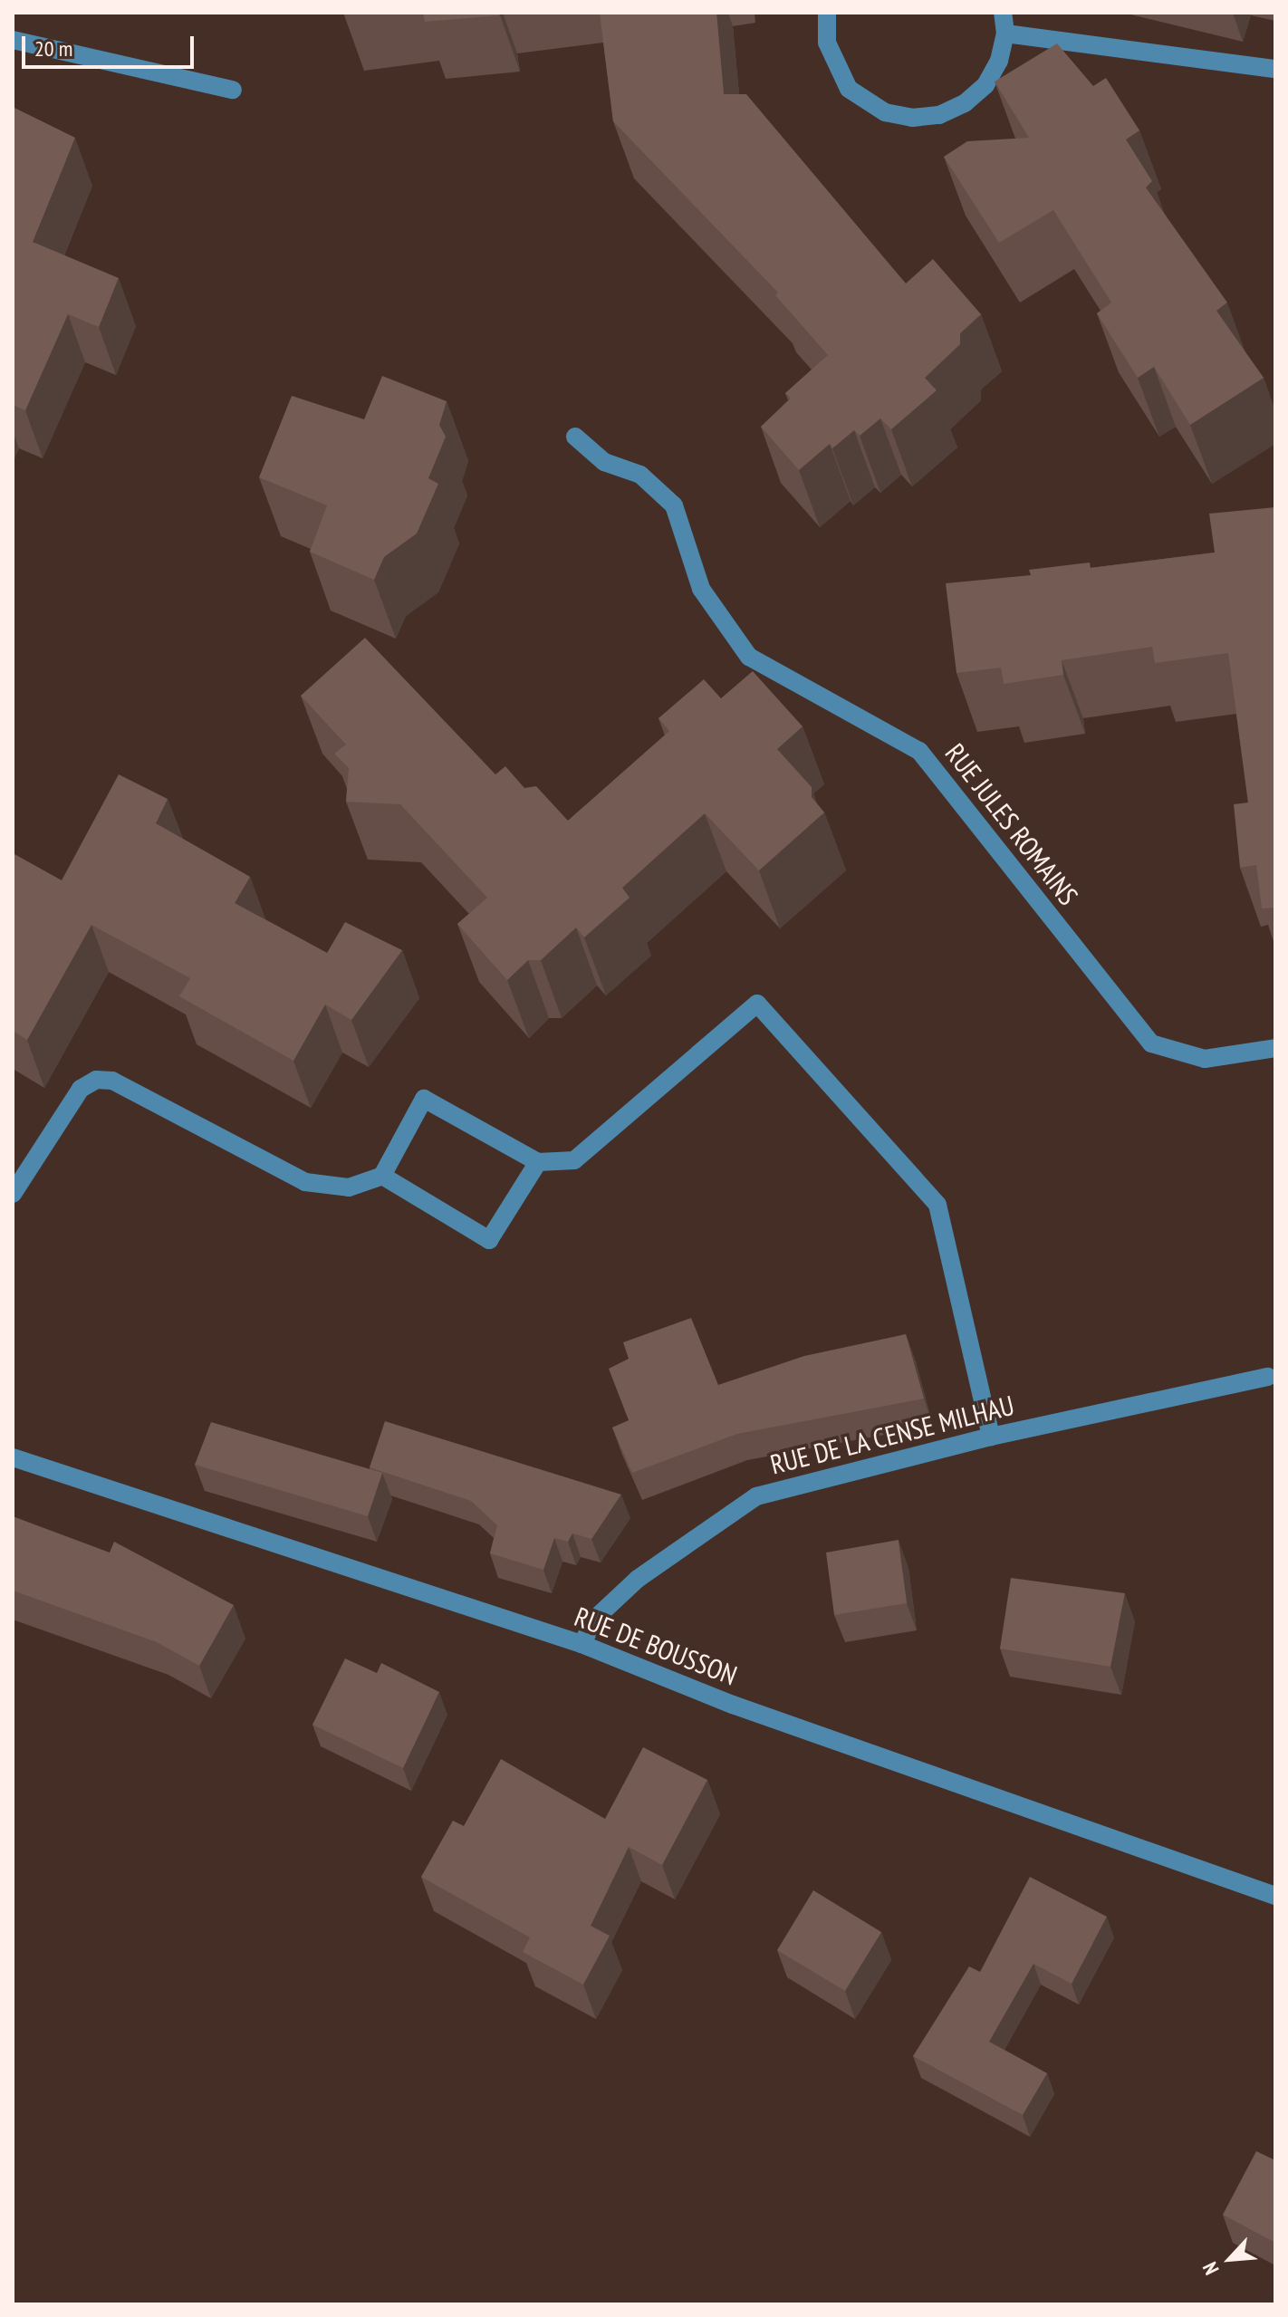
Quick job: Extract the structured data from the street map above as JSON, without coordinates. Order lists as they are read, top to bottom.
{
  "streets": {
    "street": ["RUE JULES ROMAINS", "RUE DE LA CENSE MILHAU", "RUE DE BOUSSON"]
  },
  "crossings": [
    ["RUE DE LA CENSE MILHAU", "RUE DE BOUSSON"]
  ],
  "scale_bar": "20 m",
  "north": "bottom left"
}
